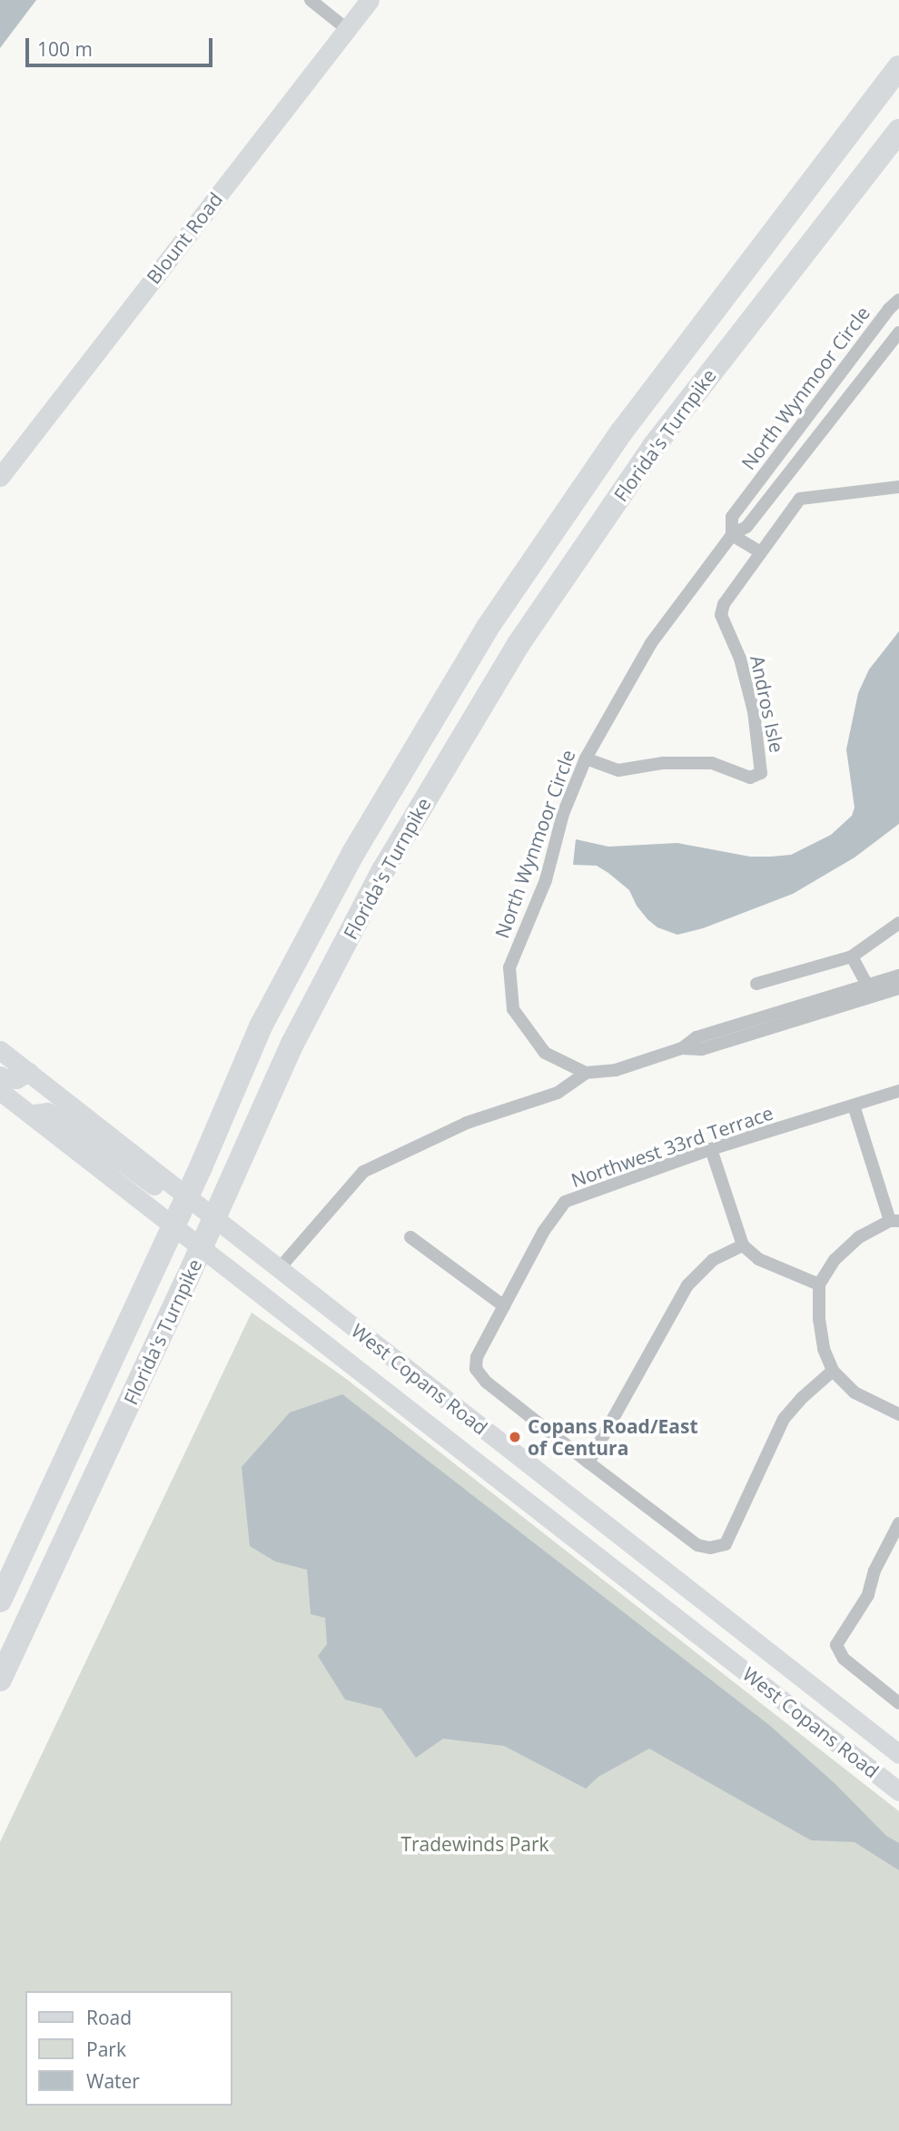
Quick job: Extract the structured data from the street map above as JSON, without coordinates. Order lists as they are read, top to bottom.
{
  "streets": {
    "highway": ["Florida's Turnpike"],
    "main road": ["Blount Road", "West Copans Road"],
    "street": ["North Wynmoor Circle", "Andros Isle", "Northwest 33rd Terrace"]
  },
  "crossings": [
    ["North Wynmoor Circle", "Andros Isle"]
  ],
  "parks": ["Tradewinds Park"],
  "places": ["Copans Road/East of Centura"],
  "legend": ["Road", "Park", "Water"],
  "scale_bar": "100 m"
}
